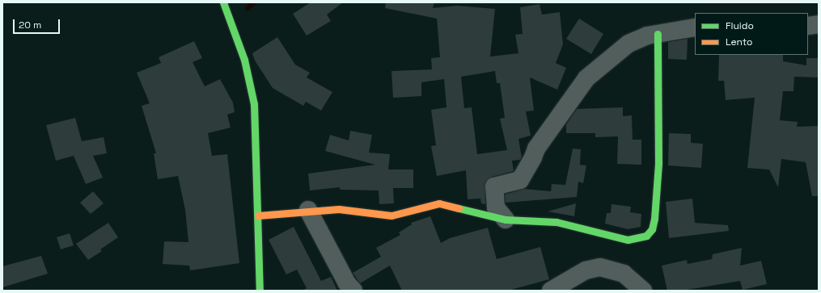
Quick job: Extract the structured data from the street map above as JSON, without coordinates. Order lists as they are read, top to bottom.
{
  "legend": ["Fluido", "Lento"],
  "scale_bar": "20 m"
}
